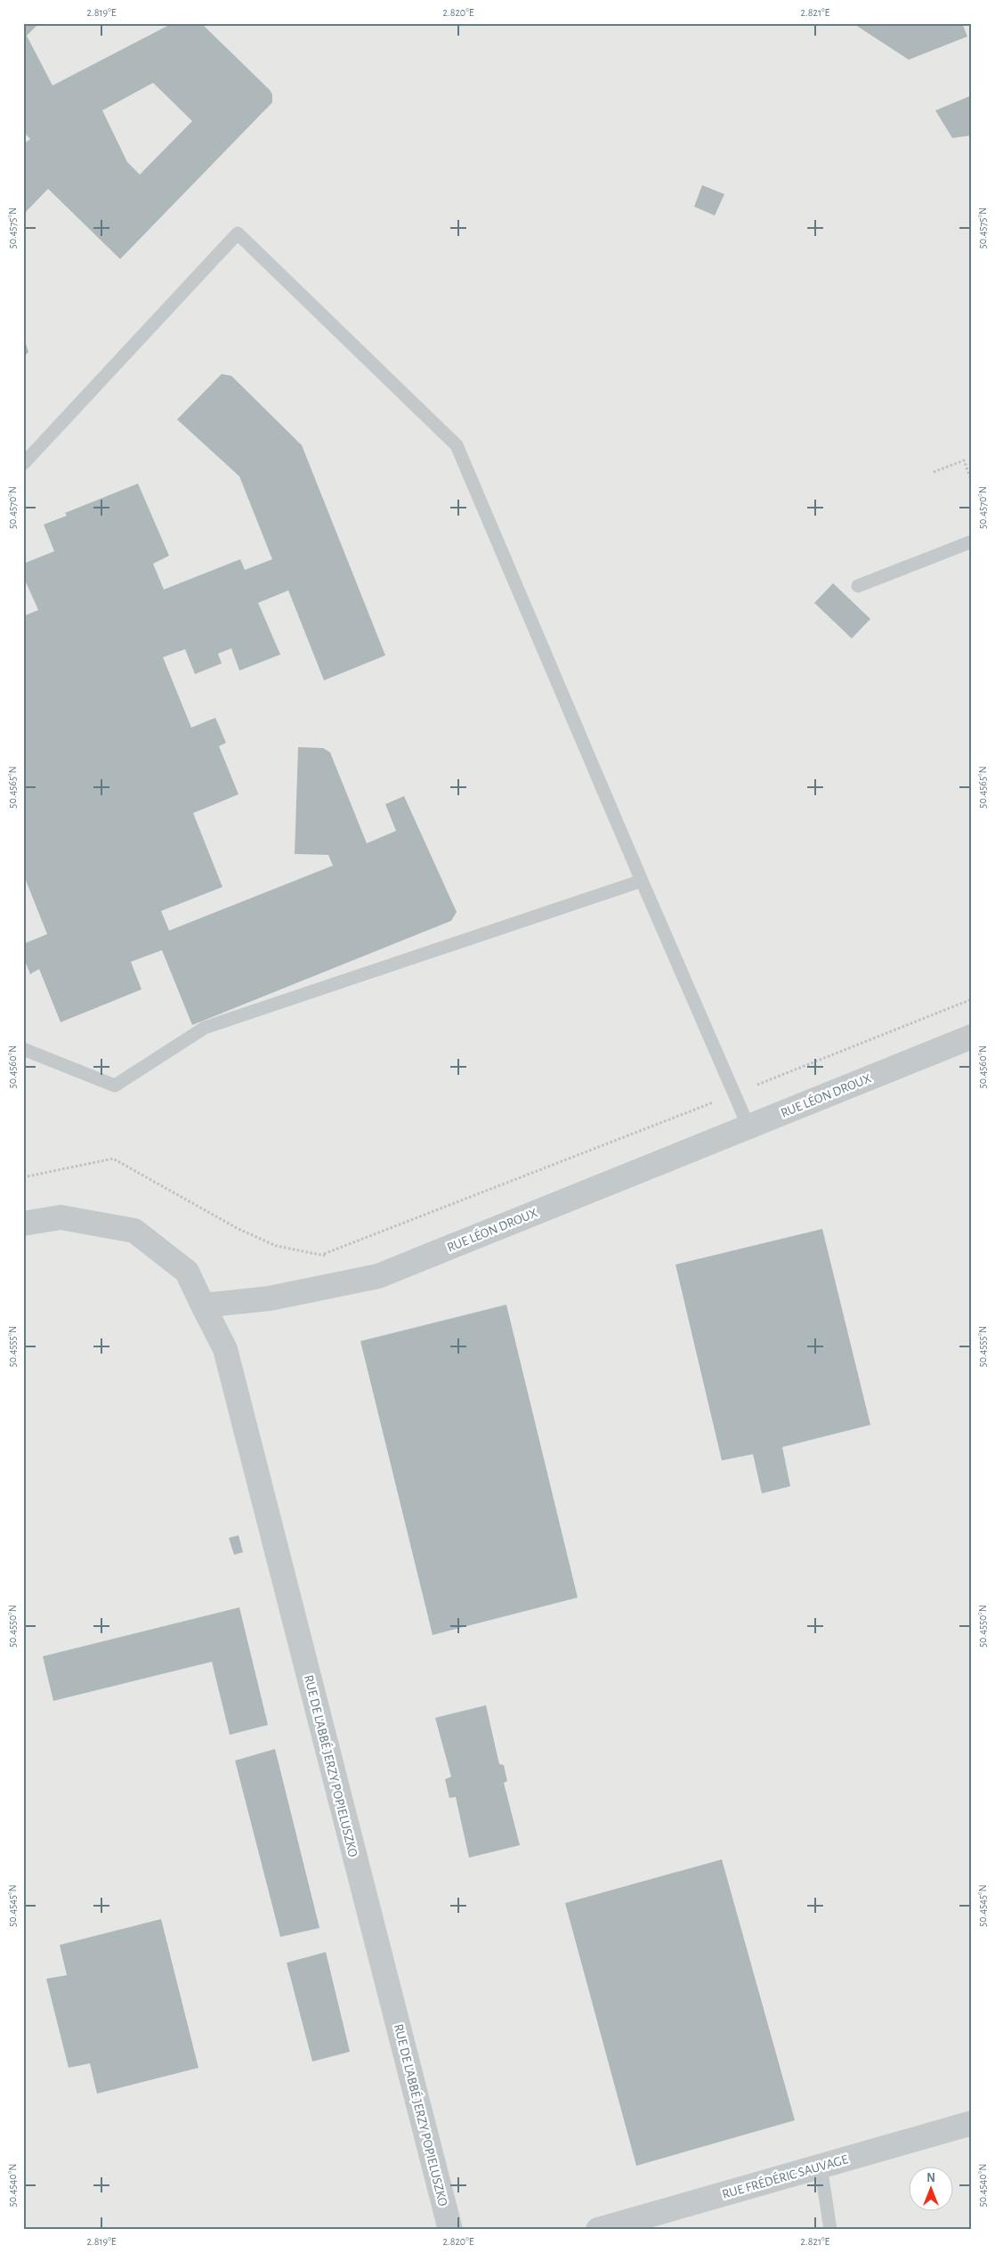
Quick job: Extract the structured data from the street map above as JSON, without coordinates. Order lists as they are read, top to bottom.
{
  "streets": {
    "street": ["RUE LÉON DROUX", "RUE DE L'ABBÉ JERZY POPIELUSZKO", "RUE FRÉDÉRIC SAUVAGE"]
  },
  "crossings": [
    ["RUE LÉON DROUX", "RUE DE L'ABBÉ JERZY POPIELUSZKO"]
  ],
  "north": "top",
  "coordinates": [
    "2.819°E",
    "2.820°E",
    "2.821°E",
    "50.4575°N",
    "50.4570°N",
    "50.4565°N",
    "50.4560°N",
    "50.4555°N",
    "50.4550°N",
    "50.4545°N",
    "50.4540°N"
  ]
}
